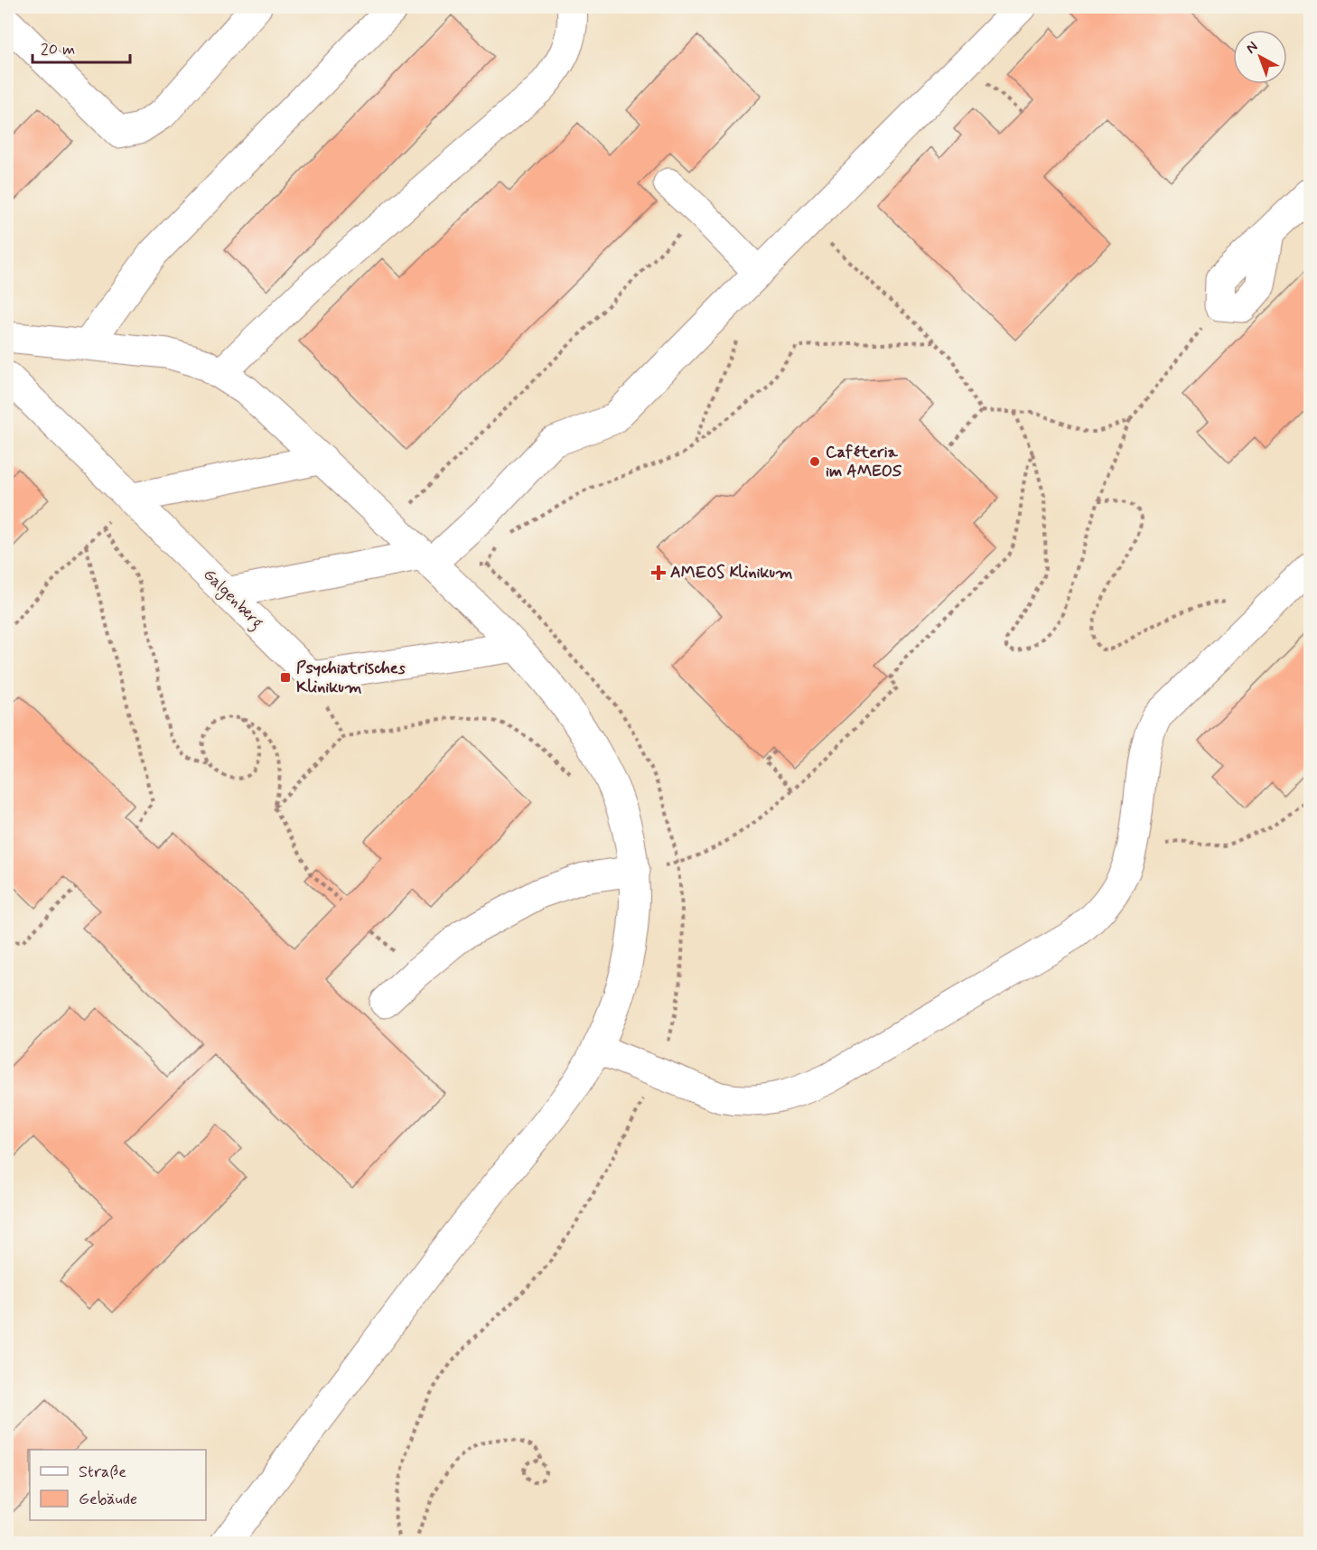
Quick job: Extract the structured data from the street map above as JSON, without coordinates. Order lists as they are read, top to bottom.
{
  "streets": {
    "street": ["Galgenberg"]
  },
  "places": {
    "other": ["Caféteria im AMEOS"],
    "health": ["AMEOS Klinikum"],
    "transit": ["Psychiatrisches Klinikum"]
  },
  "legend": ["Straße", "Gebäude"],
  "scale_bar": "20 m",
  "north": "top left"
}
